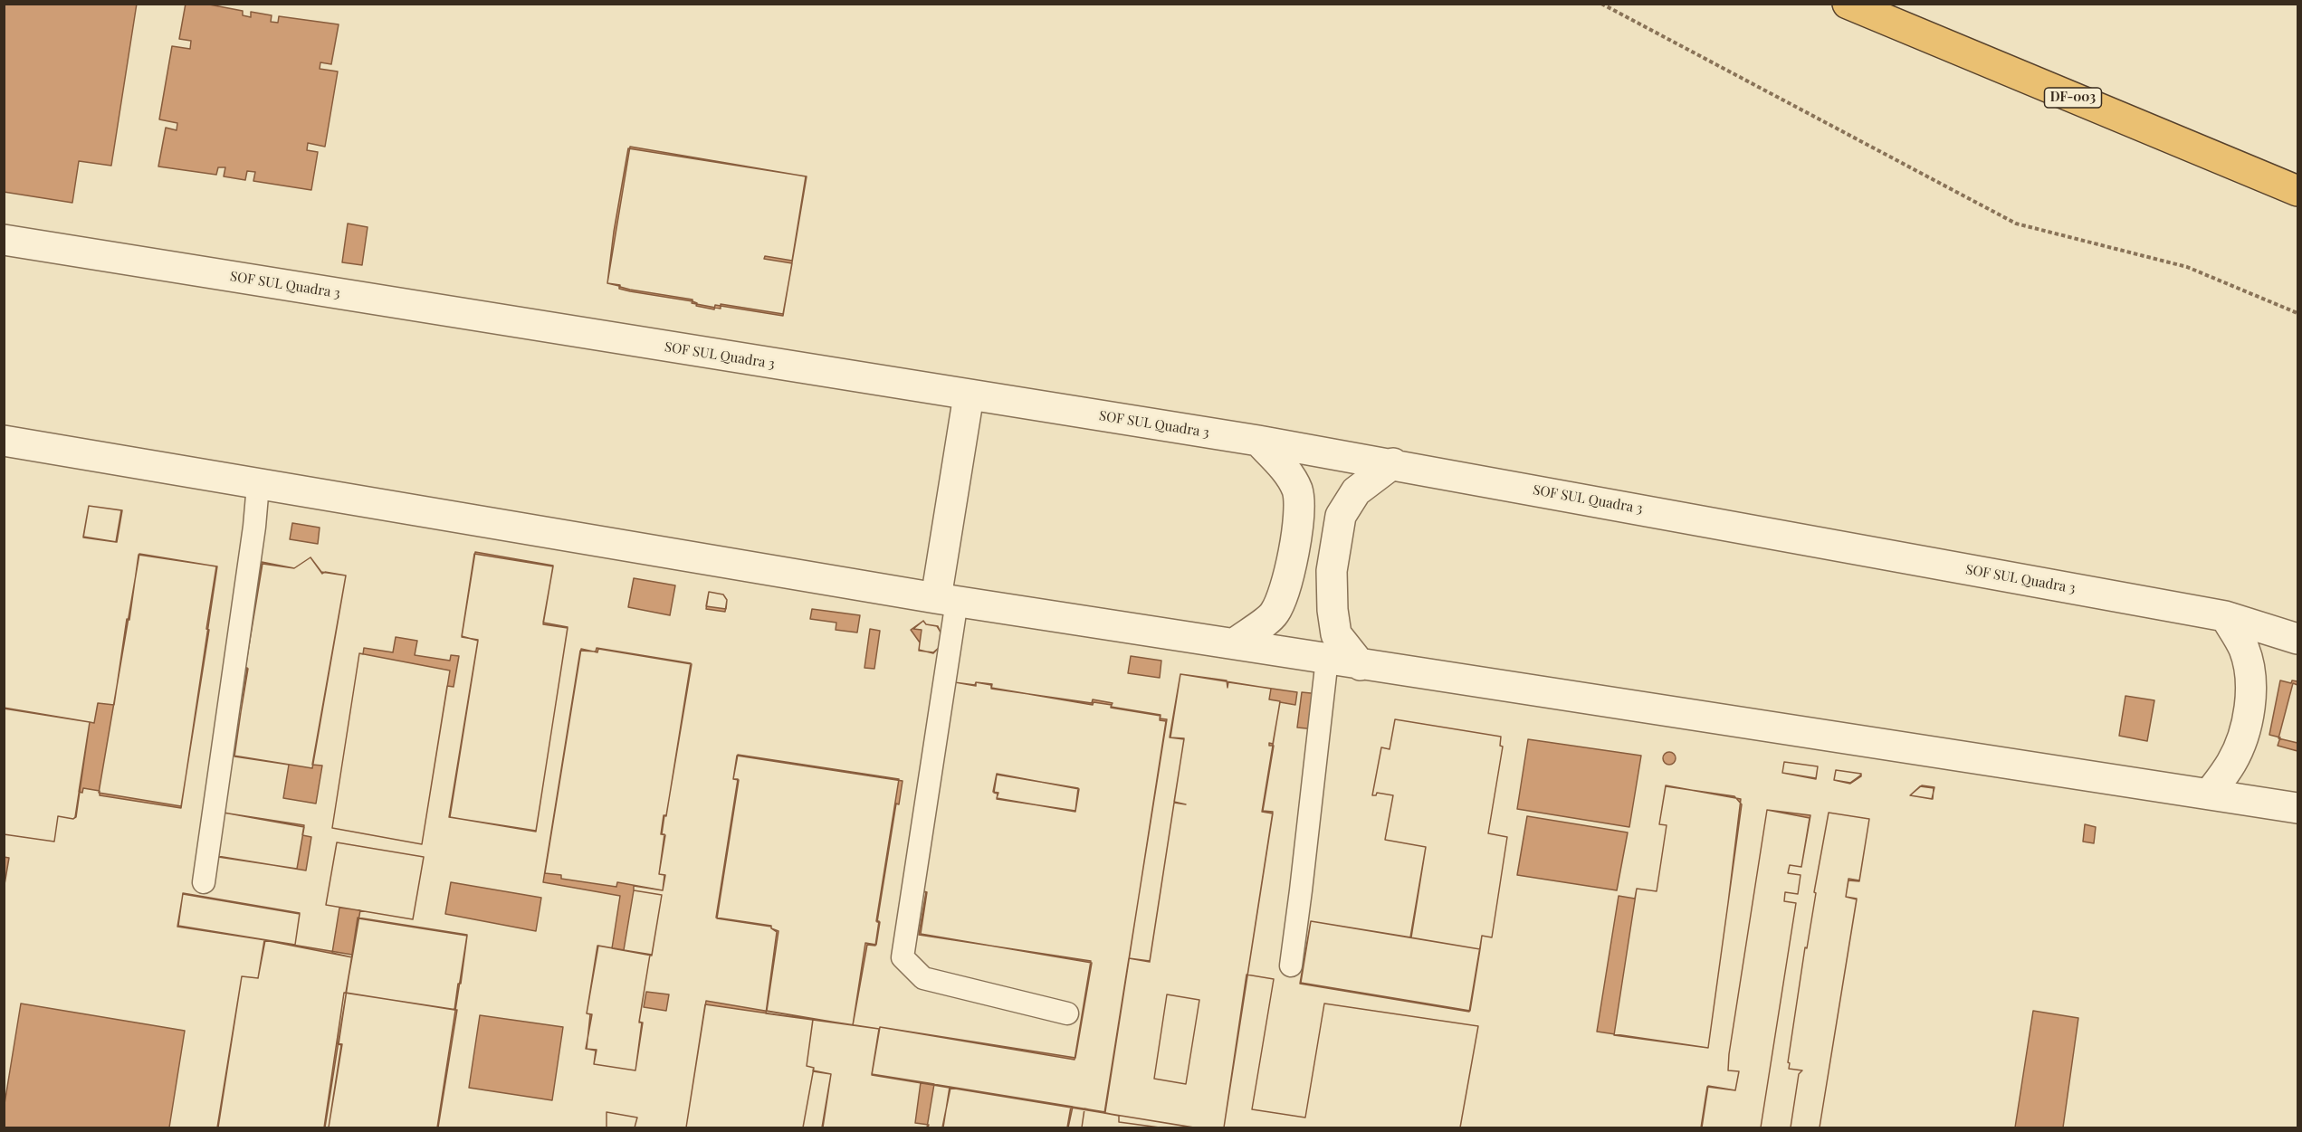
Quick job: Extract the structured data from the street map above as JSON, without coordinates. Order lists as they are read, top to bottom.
{
  "streets": {
    "highway": ["DF-003"],
    "street": ["SOF SUL Quadra 3"]
  }
}
